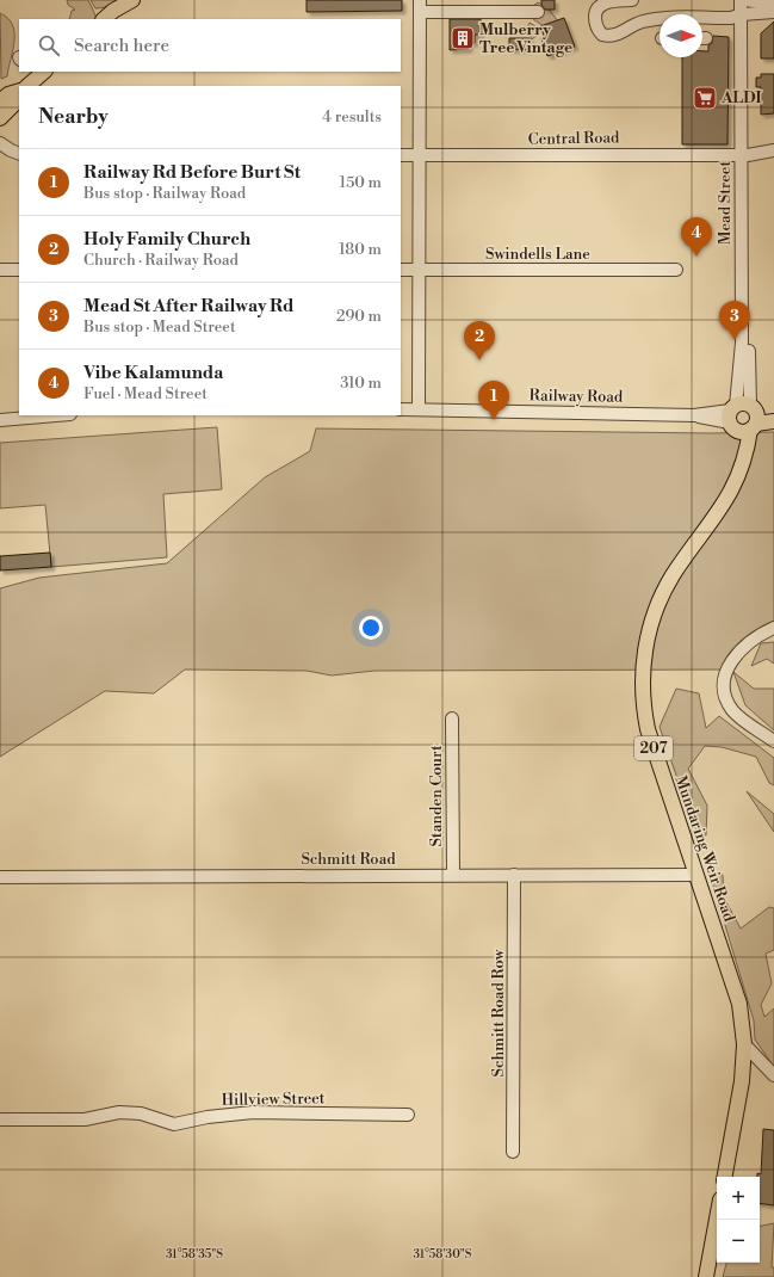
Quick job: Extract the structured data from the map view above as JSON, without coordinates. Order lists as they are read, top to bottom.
{
  "streets": {
    "main road": ["207", "Mundaring Weir Road"],
    "street": [
      "Central Road",
      "Mead Street",
      "Swindells Lane",
      "Railway Road",
      "Standen Court",
      "Schmitt Road",
      "Schmitt Road Row",
      "Hillview Street"
    ]
  },
  "crossings": [
    ["Central Road", "Mead Street"],
    ["Mead Street", "Railway Road"],
    ["Mead Street", "207"],
    ["Mead Street", "Mundaring Weir Road"],
    ["Railway Road", "207"],
    ["207", "Mundaring Weir Road"],
    ["Standen Court", "Schmitt Road"],
    ["Mundaring Weir Road", "Schmitt Road"],
    ["Schmitt Road", "Schmitt Road Row"]
  ],
  "places": {
    "building": ["Mulberry Tree Vintage"],
    "supermarket": ["ALDI"]
  },
  "north": "right",
  "page": {
    "search": "Search here",
    "heading": ["Nearby", "4 results"],
    "list": [
      {
        "mark": "1",
        "name": "Railway Rd Before Burt St",
        "note": "Bus stop · Railway Road",
        "value": "150 m"
      },
      {
        "mark": "2",
        "name": "Holy Family Church",
        "note": "Church · Railway Road",
        "value": "180 m"
      },
      {
        "mark": "3",
        "name": "Mead St After Railway Rd",
        "note": "Bus stop · Mead Street",
        "value": "290 m"
      },
      {
        "mark": "4",
        "name": "Vibe Kalamunda",
        "note": "Fuel · Mead Street",
        "value": "310 m"
      }
    ],
    "pins": [
      "4",
      "3",
      "2",
      "1"
    ],
    "map_buttons": ["+", "−"]
  },
  "coordinates": ["31°58'35\"S", "31°58'30\"S"]
}
